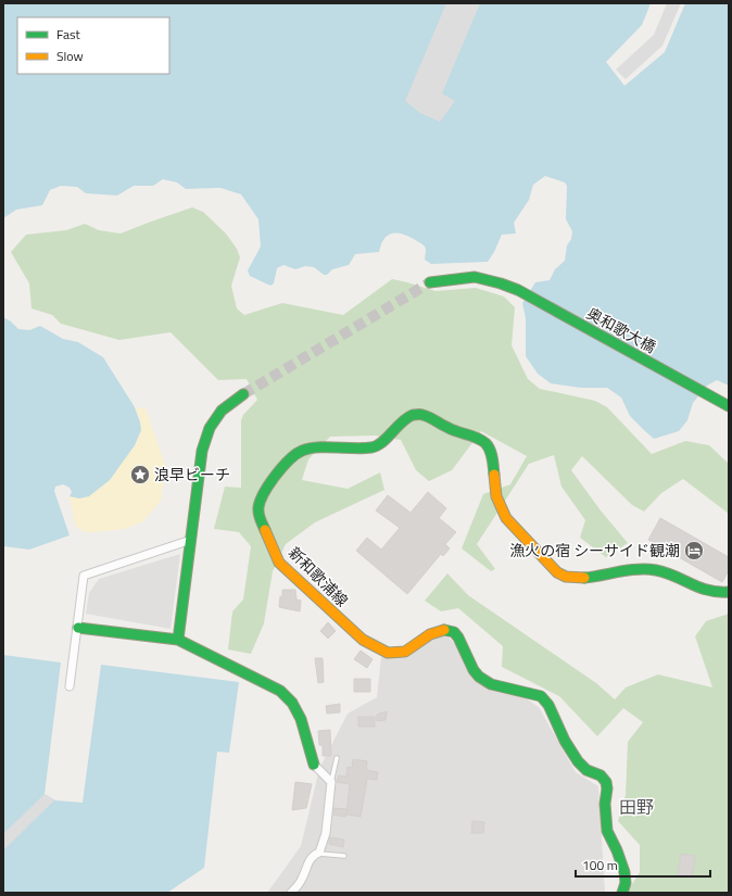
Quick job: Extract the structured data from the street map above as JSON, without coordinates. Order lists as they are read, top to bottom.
{
  "streets": {
    "main road": ["奥和歌大橋", "新和歌浦線"]
  },
  "districts": ["田野"],
  "places": {
    "place": ["浪早ビーチ"],
    "hotel": ["漁火の宿 シーサイド観潮"]
  },
  "legend": ["Fast", "Slow"],
  "scale_bar": "100 m"
}
